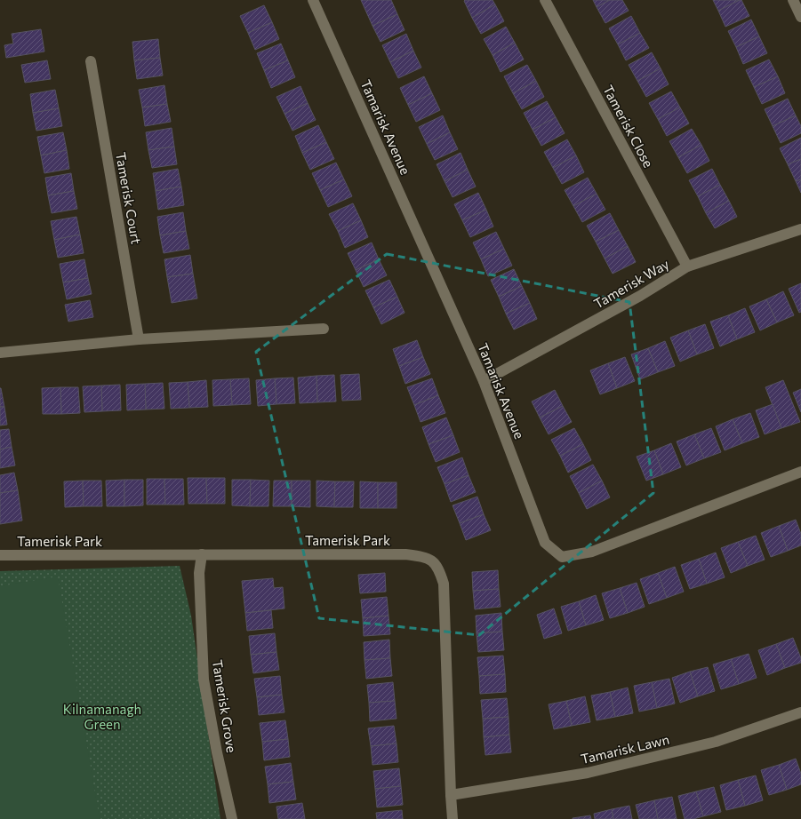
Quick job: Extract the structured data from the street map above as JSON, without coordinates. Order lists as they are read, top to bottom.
{
  "streets": {
    "street": [
      "Tamerisk Close",
      "Tamarisk Avenue",
      "Tamerisk Court",
      "Tamerisk Way",
      "Tamerisk Park",
      "Tamerisk Grove",
      "Tamarisk Lawn"
    ]
  },
  "crossings": [
    ["Tamerisk Close", "Tamerisk Way"],
    ["Tamarisk Avenue", "Tamerisk Way"],
    ["Tamerisk Park", "Tamerisk Grove"],
    ["Tamerisk Park", "Tamarisk Lawn"]
  ],
  "parks": ["Kilnamanagh Green"]
}
